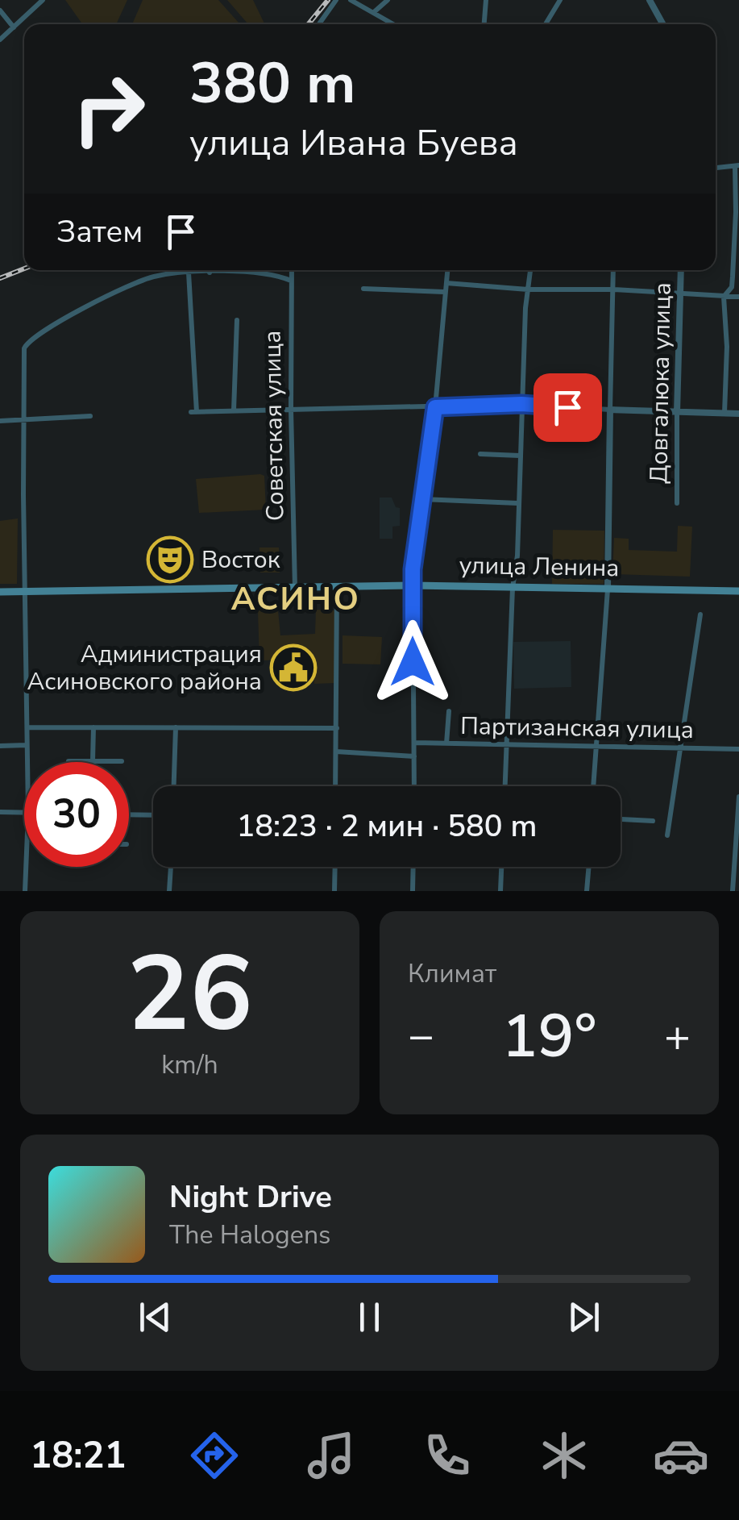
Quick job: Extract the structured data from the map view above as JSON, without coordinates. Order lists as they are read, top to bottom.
{
  "streets": {
    "main road": ["улица Ленина"],
    "street": ["Довгалюка улица", "Советская улица", "Партизанская улица"]
  },
  "crossings": [
    ["Советская улица", "улица Ленина"]
  ],
  "districts": ["АСИНО"],
  "places": {
    "theatre": ["Восток"],
    "public building": ["Администрация Асиновского района"]
  },
  "page": {
    "turn": ["380 m", "улица Ивана Буева"],
    "then": "Затем",
    "limit": "30",
    "trip": "18:23 · 2 мин · 580 m",
    "tile": [
      ["26", "km/h"],
      "Климат"
    ],
    "heat": ["−", "19°", "+"],
    "song": ["Night Drive", "The Halogens"],
    "tabs": "18:21"
  }
}
